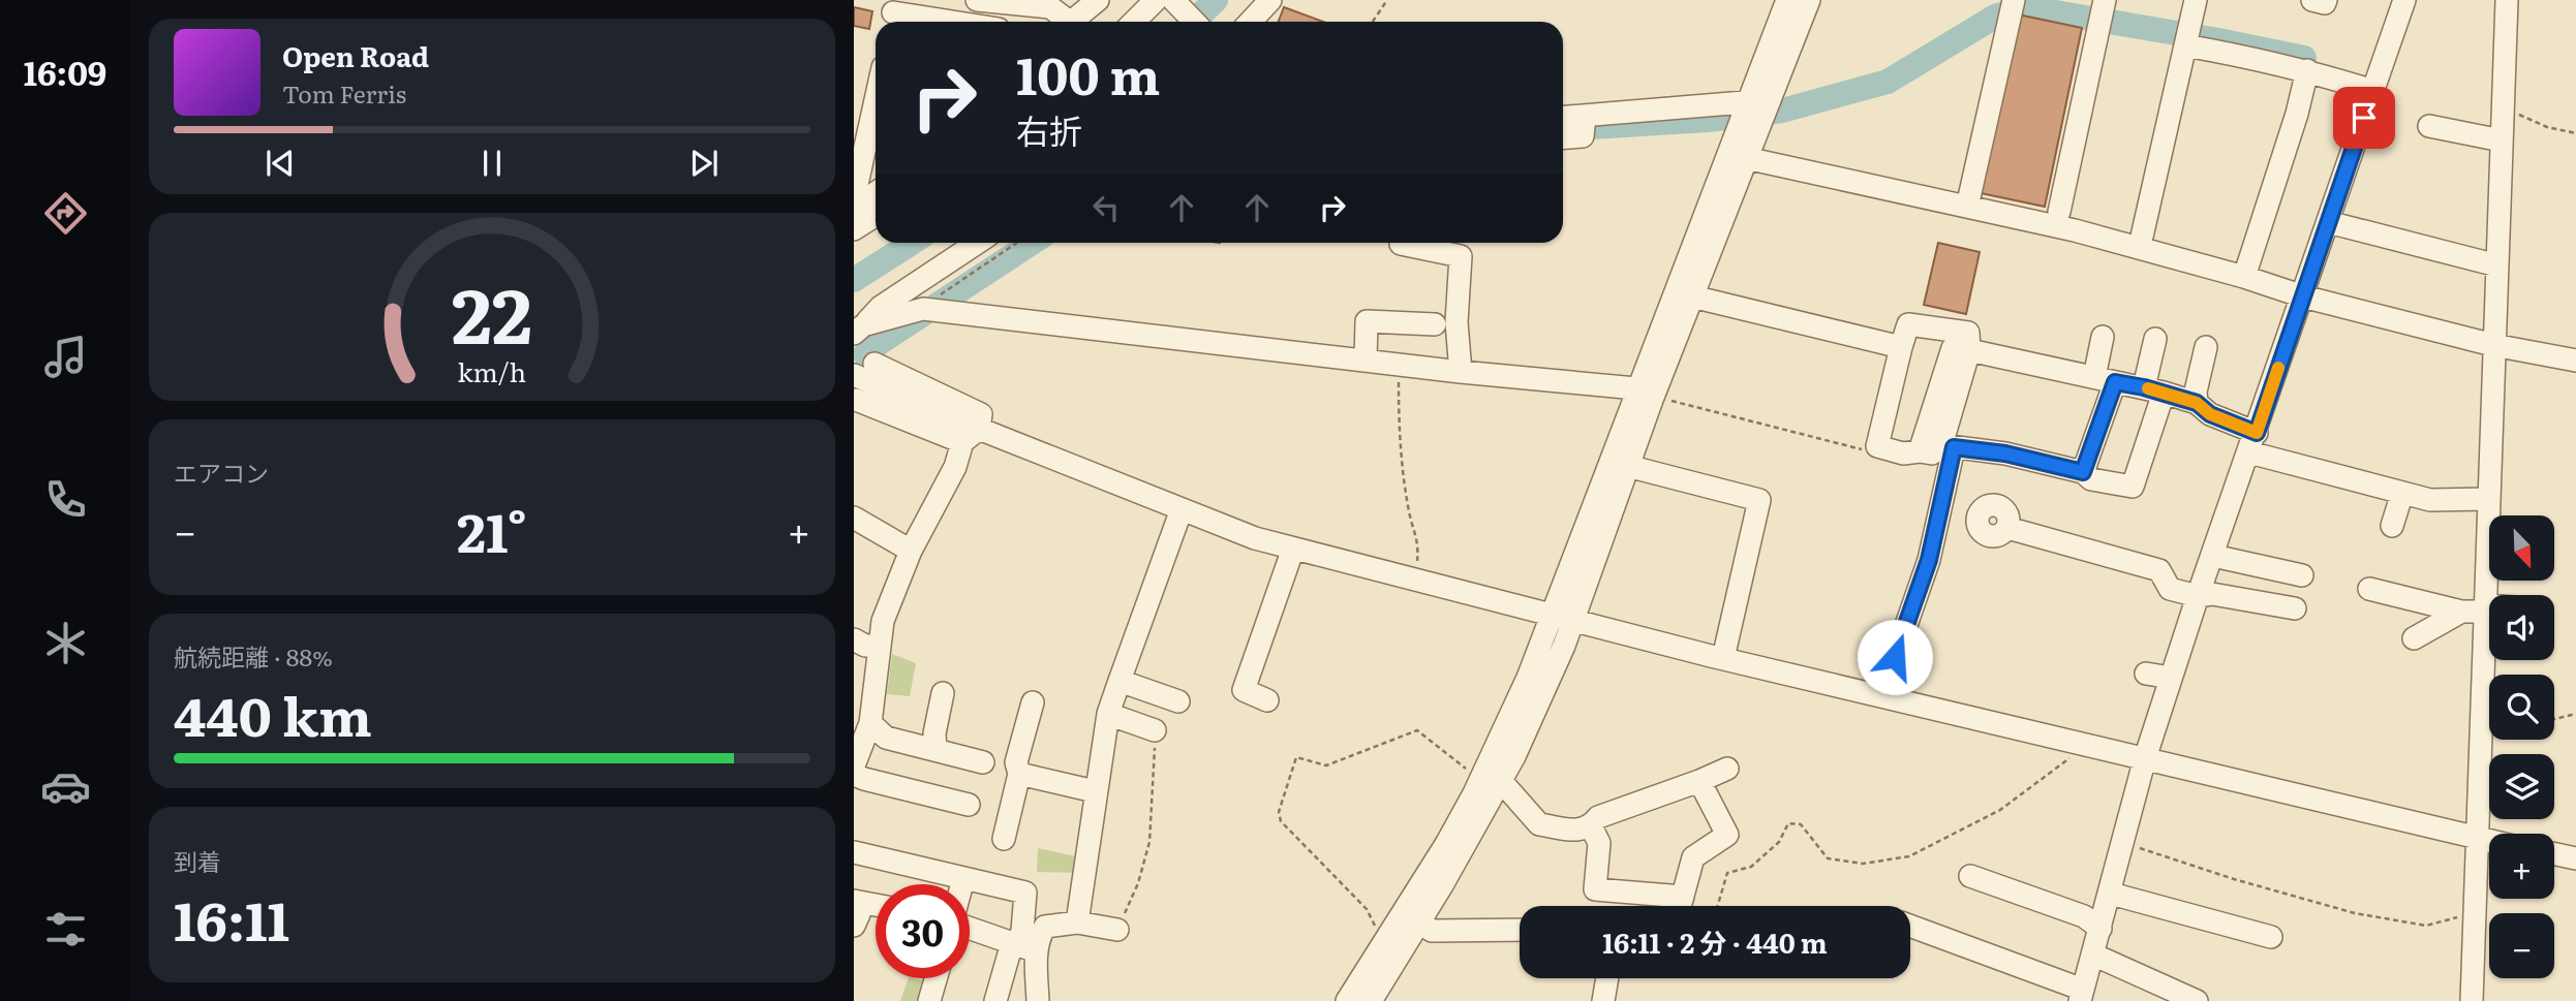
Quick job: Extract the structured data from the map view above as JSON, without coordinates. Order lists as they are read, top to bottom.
{
  "north": "bottom right",
  "page": {
    "tabs": "16:09",
    "turn": ["100 m", "右折"],
    "song": ["Open Road", "Tom Ferris"],
    "tile": [
      "エアコン",
      ["航続距離 · 88%", "440 km"],
      ["到着", "16:11"]
    ],
    "heat": ["−", "21°", "+"],
    "map_buttons": ["+", "−"],
    "limit": "30",
    "trip": "16:11 · 2 分 · 440 m",
    "gauge": ["22", "km/h"]
  }
}
